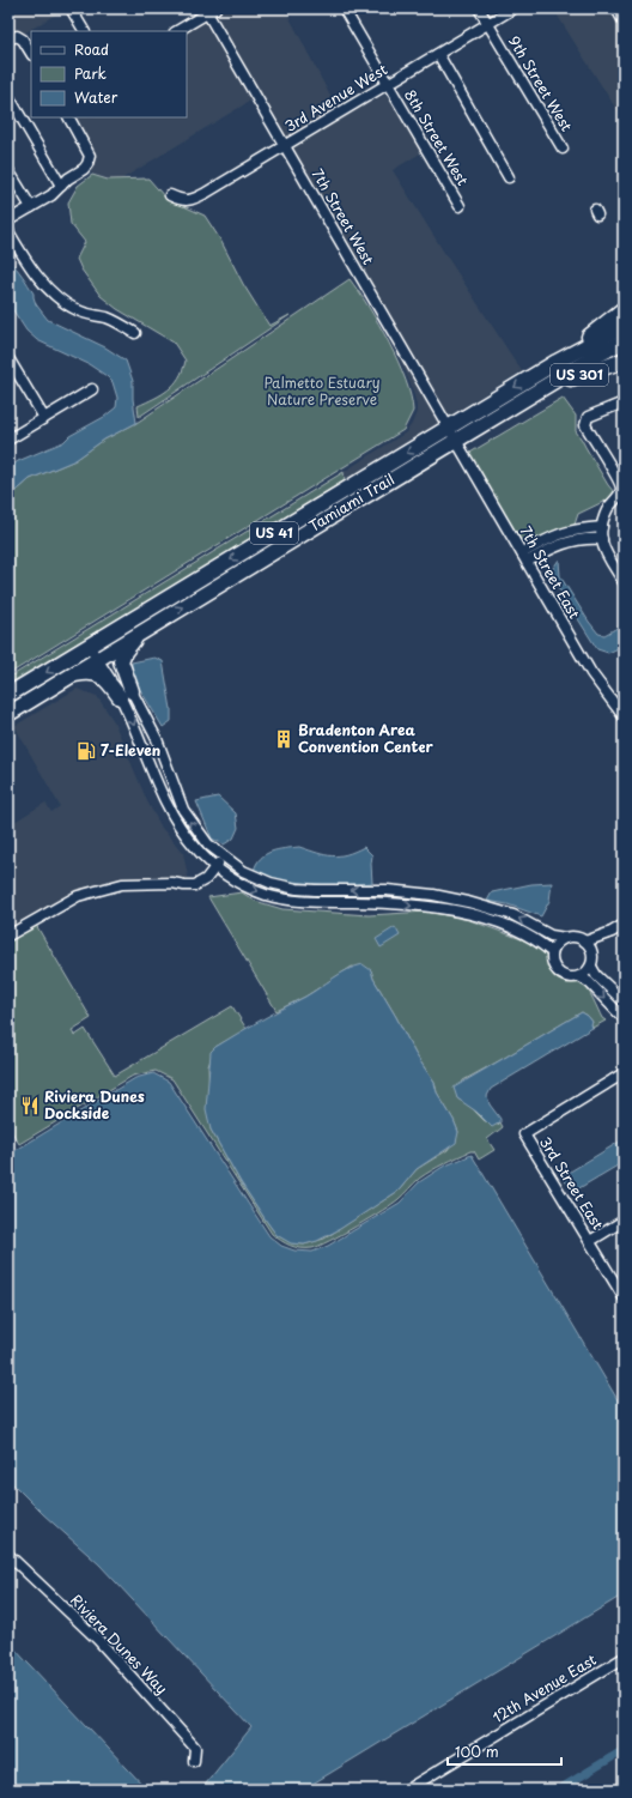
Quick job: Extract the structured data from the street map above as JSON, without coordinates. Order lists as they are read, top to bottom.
{
  "streets": {
    "highway": ["US 301", "Tamiami Trail", "US 41"],
    "street": [
      "9th Street West",
      "3rd Avenue West",
      "8th Street West",
      "7th Street West",
      "7th Street East",
      "3rd Street East",
      "Riviera Dunes Way",
      "12th Avenue East"
    ]
  },
  "crossings": [
    ["9th Street West", "3rd Avenue West"],
    ["3rd Avenue West", "8th Street West"],
    ["3rd Avenue West", "7th Street West"],
    ["7th Street West", "Tamiami Trail"],
    ["7th Street West", "7th Street East"],
    ["US 301", "Tamiami Trail"],
    ["Tamiami Trail", "7th Street East"]
  ],
  "parks": ["Palmetto Estuary Nature Preserve"],
  "places": {
    "building": ["Bradenton Area Convention Center"],
    "fuel station": ["7-Eleven"],
    "restaurant": ["Riviera Dunes Dockside"]
  },
  "legend": ["Road", "Park", "Water"],
  "scale_bar": "100 m"
}
